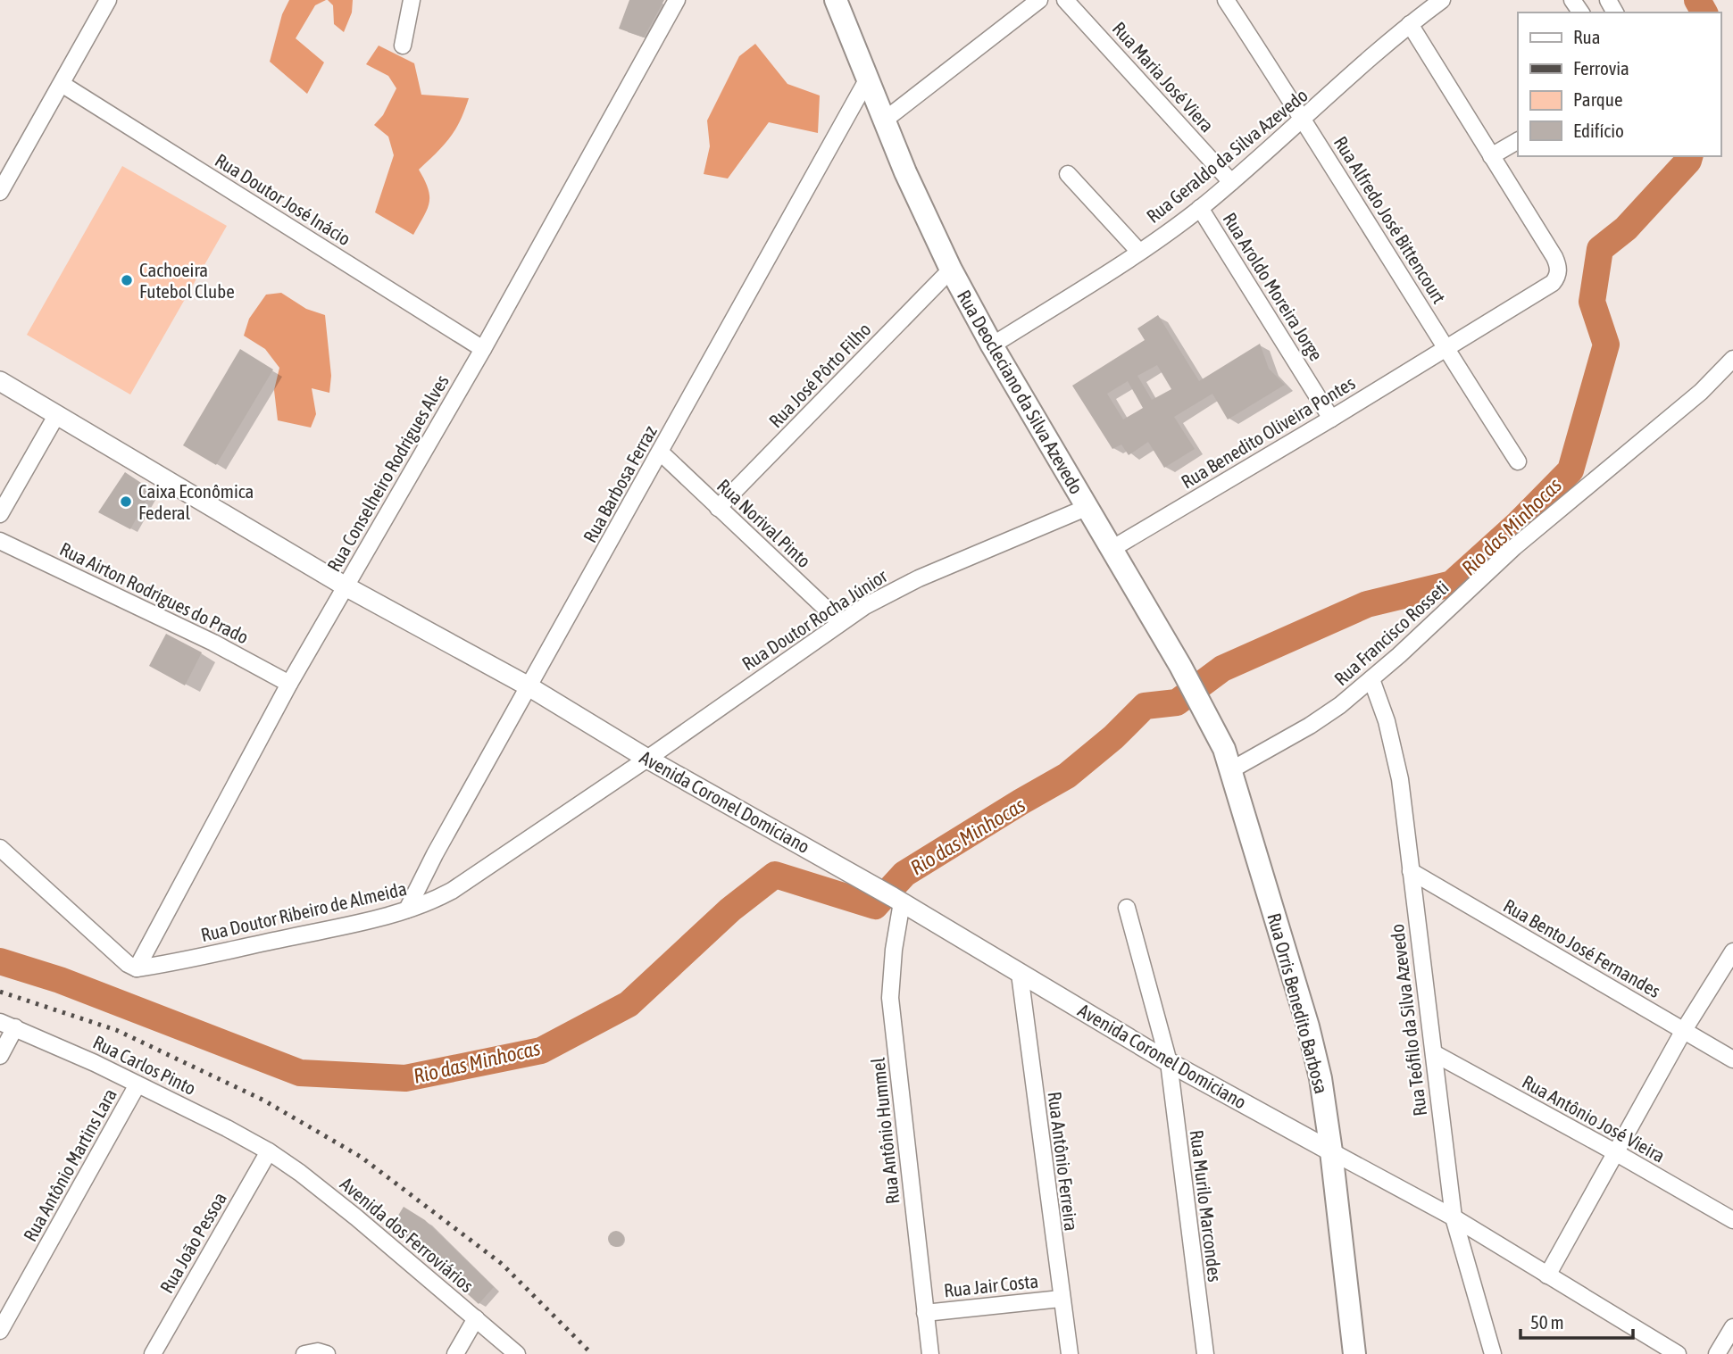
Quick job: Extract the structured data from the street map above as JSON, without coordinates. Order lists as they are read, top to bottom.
{
  "streets": {
    "main road": ["Rua Deocleciano da Silva Azevedo", "Rua Orris Benedito Barbosa"],
    "street": [
      "Rua Maria José Viera",
      "Rua Geraldo da Silva Azevedo",
      "Rua Doutor José Inácio",
      "Rua Alfredo José Bittencourt",
      "Rua Aroldo Moreira Jorge",
      "Rua José Pôrto Filho",
      "Rua Benedito Oliveira Pontes",
      "Rua Conselheiro Rodrigues Alves",
      "Rua Barbosa Ferraz",
      "Rua Norival Pinto",
      "Rua Airton Rodrigues do Prado",
      "Rua Doutor Rocha Júnior",
      "Rua Francisco Rosseti",
      "Avenida Coronel Domiciano",
      "Rua Doutor Ribeiro de Almeida",
      "Rua Bento José Fernandes",
      "Rua Teófilo da Silva Azevedo",
      "Rua Carlos Pinto",
      "Rua Antônio José Vieira",
      "Rua Antônio Hummel",
      "Rua Antônio Ferreira",
      "Rua Antônio Martins Lara",
      "Rua Murilo Marcondes",
      "Avenida dos Ferroviários",
      "Rua João Pessoa",
      "Rua Jair Costa"
    ]
  },
  "crossings": [
    ["Rua Maria José Viera", "Rua Geraldo da Silva Azevedo"],
    ["Rua Geraldo da Silva Azevedo", "Rua Alfredo José Bittencourt"],
    ["Rua Geraldo da Silva Azevedo", "Rua Aroldo Moreira Jorge"],
    ["Rua Geraldo da Silva Azevedo", "Rua Deocleciano da Silva Azevedo"],
    ["Rua Doutor José Inácio", "Rua Conselheiro Rodrigues Alves"],
    ["Rua Alfredo José Bittencourt", "Rua Benedito Oliveira Pontes"],
    ["Rua Aroldo Moreira Jorge", "Rua Benedito Oliveira Pontes"],
    ["Rua José Pôrto Filho", "Rua Deocleciano da Silva Azevedo"],
    ["Rua José Pôrto Filho", "Rua Norival Pinto"],
    ["Rua Deocleciano da Silva Azevedo", "Rua Benedito Oliveira Pontes"],
    ["Rua Deocleciano da Silva Azevedo", "Rua Barbosa Ferraz"],
    ["Rua Deocleciano da Silva Azevedo", "Rua Doutor Rocha Júnior"],
    ["Rua Deocleciano da Silva Azevedo", "Rua Francisco Rosseti"],
    ["Rua Deocleciano da Silva Azevedo", "Rua Orris Benedito Barbosa"],
    ["Rua Conselheiro Rodrigues Alves", "Rua Airton Rodrigues do Prado"],
    ["Rua Conselheiro Rodrigues Alves", "Avenida Coronel Domiciano"],
    ["Rua Conselheiro Rodrigues Alves", "Rua Doutor Ribeiro de Almeida"],
    ["Rua Barbosa Ferraz", "Rua Norival Pinto"],
    ["Rua Barbosa Ferraz", "Avenida Coronel Domiciano"],
    ["Rua Barbosa Ferraz", "Rua Doutor Ribeiro de Almeida"],
    ["Rua Norival Pinto", "Rua Doutor Rocha Júnior"],
    ["Rua Doutor Rocha Júnior", "Avenida Coronel Domiciano"],
    ["Rua Doutor Rocha Júnior", "Rua Doutor Ribeiro de Almeida"],
    ["Rua Francisco Rosseti", "Rua Orris Benedito Barbosa"],
    ["Rua Francisco Rosseti", "Rua Teófilo da Silva Azevedo"],
    ["Avenida Coronel Domiciano", "Rua Doutor Ribeiro de Almeida"],
    ["Avenida Coronel Domiciano", "Rua Orris Benedito Barbosa"],
    ["Avenida Coronel Domiciano", "Rua Teófilo da Silva Azevedo"],
    ["Avenida Coronel Domiciano", "Rua Antônio Hummel"],
    ["Avenida Coronel Domiciano", "Rua Antônio Ferreira"],
    ["Avenida Coronel Domiciano", "Rua Murilo Marcondes"],
    ["Rua Bento José Fernandes", "Rua Teófilo da Silva Azevedo"],
    ["Rua Teófilo da Silva Azevedo", "Rua Antônio José Vieira"],
    ["Rua Carlos Pinto", "Rua Antônio Martins Lara"],
    ["Rua Carlos Pinto", "Avenida dos Ferroviários"],
    ["Rua Carlos Pinto", "Rua João Pessoa"],
    ["Rua Antônio Hummel", "Rua Jair Costa"],
    ["Rua Antônio Ferreira", "Rua Jair Costa"],
    ["Avenida dos Ferroviários", "Rua João Pessoa"]
  ],
  "water": ["Rio das Minhocas"],
  "places": ["Cachoeira Futebol Clube", "Caixa Econômica Federal"],
  "legend": [
    "Rua",
    "Ferrovia",
    "Parque",
    "Edifício"
  ],
  "scale_bar": "50 m"
}
